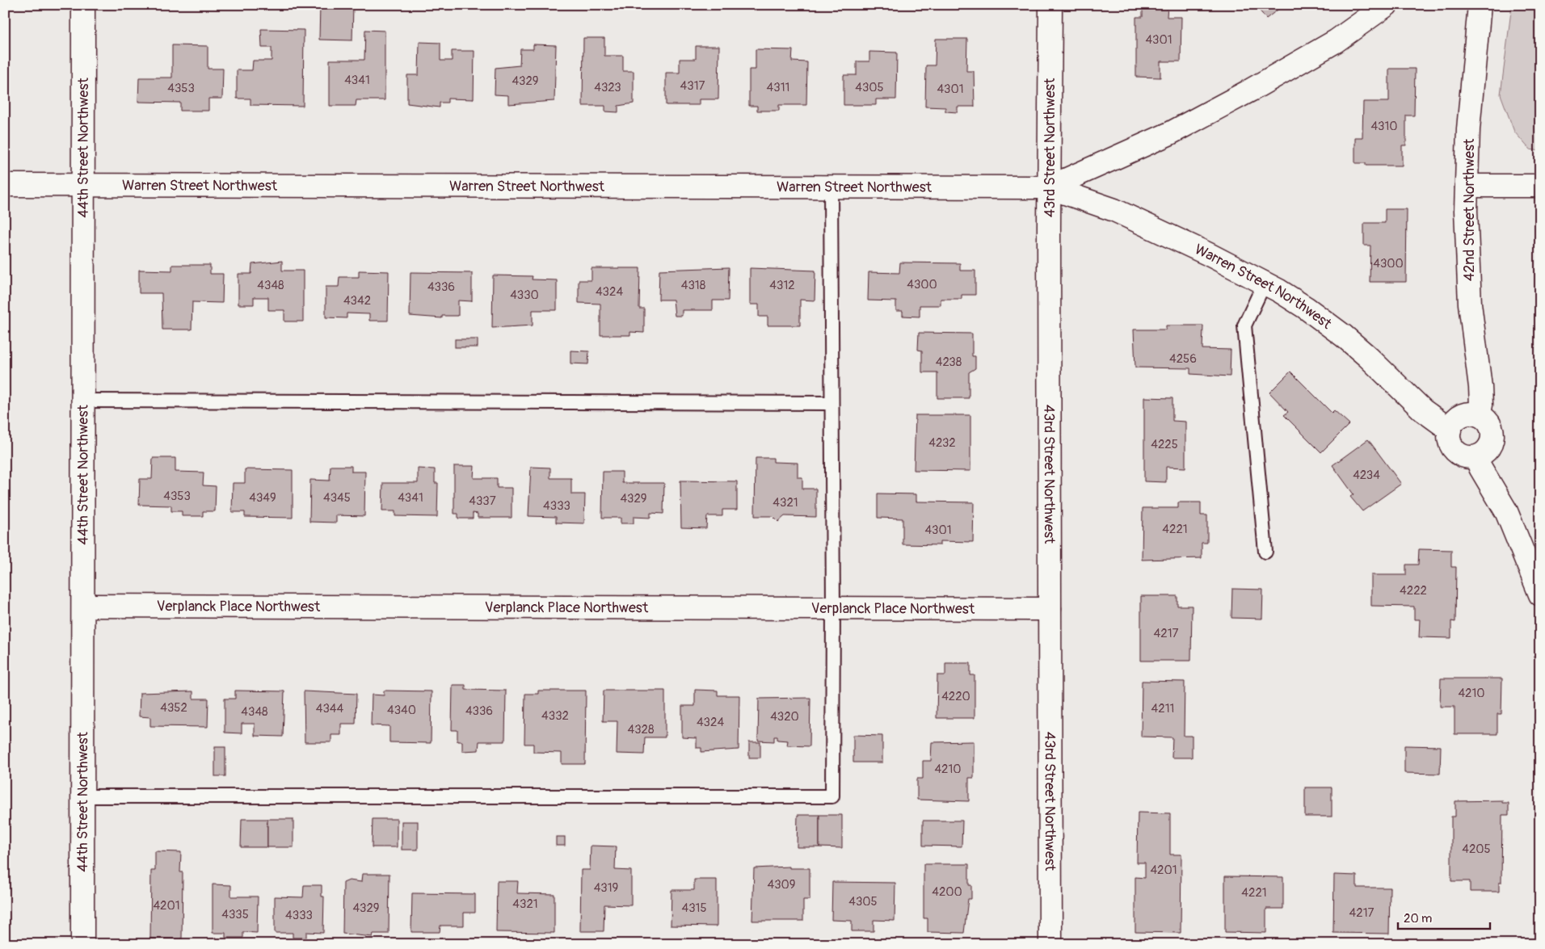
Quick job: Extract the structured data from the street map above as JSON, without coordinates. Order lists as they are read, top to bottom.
{
  "streets": {
    "street": [
      "44th Street Northwest",
      "43rd Street Northwest",
      "Warren Street Northwest",
      "42nd Street Northwest",
      "Verplanck Place Northwest"
    ]
  },
  "crossings": [
    ["44th Street Northwest", "Warren Street Northwest"],
    ["44th Street Northwest", "Verplanck Place Northwest"],
    ["43rd Street Northwest", "Warren Street Northwest"],
    ["43rd Street Northwest", "Verplanck Place Northwest"],
    ["Warren Street Northwest", "42nd Street Northwest"]
  ],
  "house_numbers": [
    "4301",
    "4341",
    "4329",
    "4317",
    "4323",
    "4311",
    "4305",
    "4353",
    "4301",
    "4310",
    "4300",
    "4300",
    "4348",
    "4318",
    "4312",
    "4336",
    "4324",
    "4330",
    "4342",
    "4256",
    "4238",
    "4232",
    "4225",
    "4234",
    "4353",
    "4349",
    "4345",
    "4341",
    "4329",
    "4337",
    "4321",
    "4333",
    "4221",
    "4301",
    "4222",
    "4217",
    "4210",
    "4220",
    "4352",
    "4344",
    "4211",
    "4340",
    "4336",
    "4348",
    "4332",
    "4320",
    "4324",
    "4328",
    "4210",
    "4205",
    "4201",
    "4309",
    "4319",
    "4200",
    "4221",
    "4305",
    "4321",
    "4201",
    "4329",
    "4315",
    "4217",
    "4335",
    "4333"
  ],
  "scale_bar": "20 m"
}
